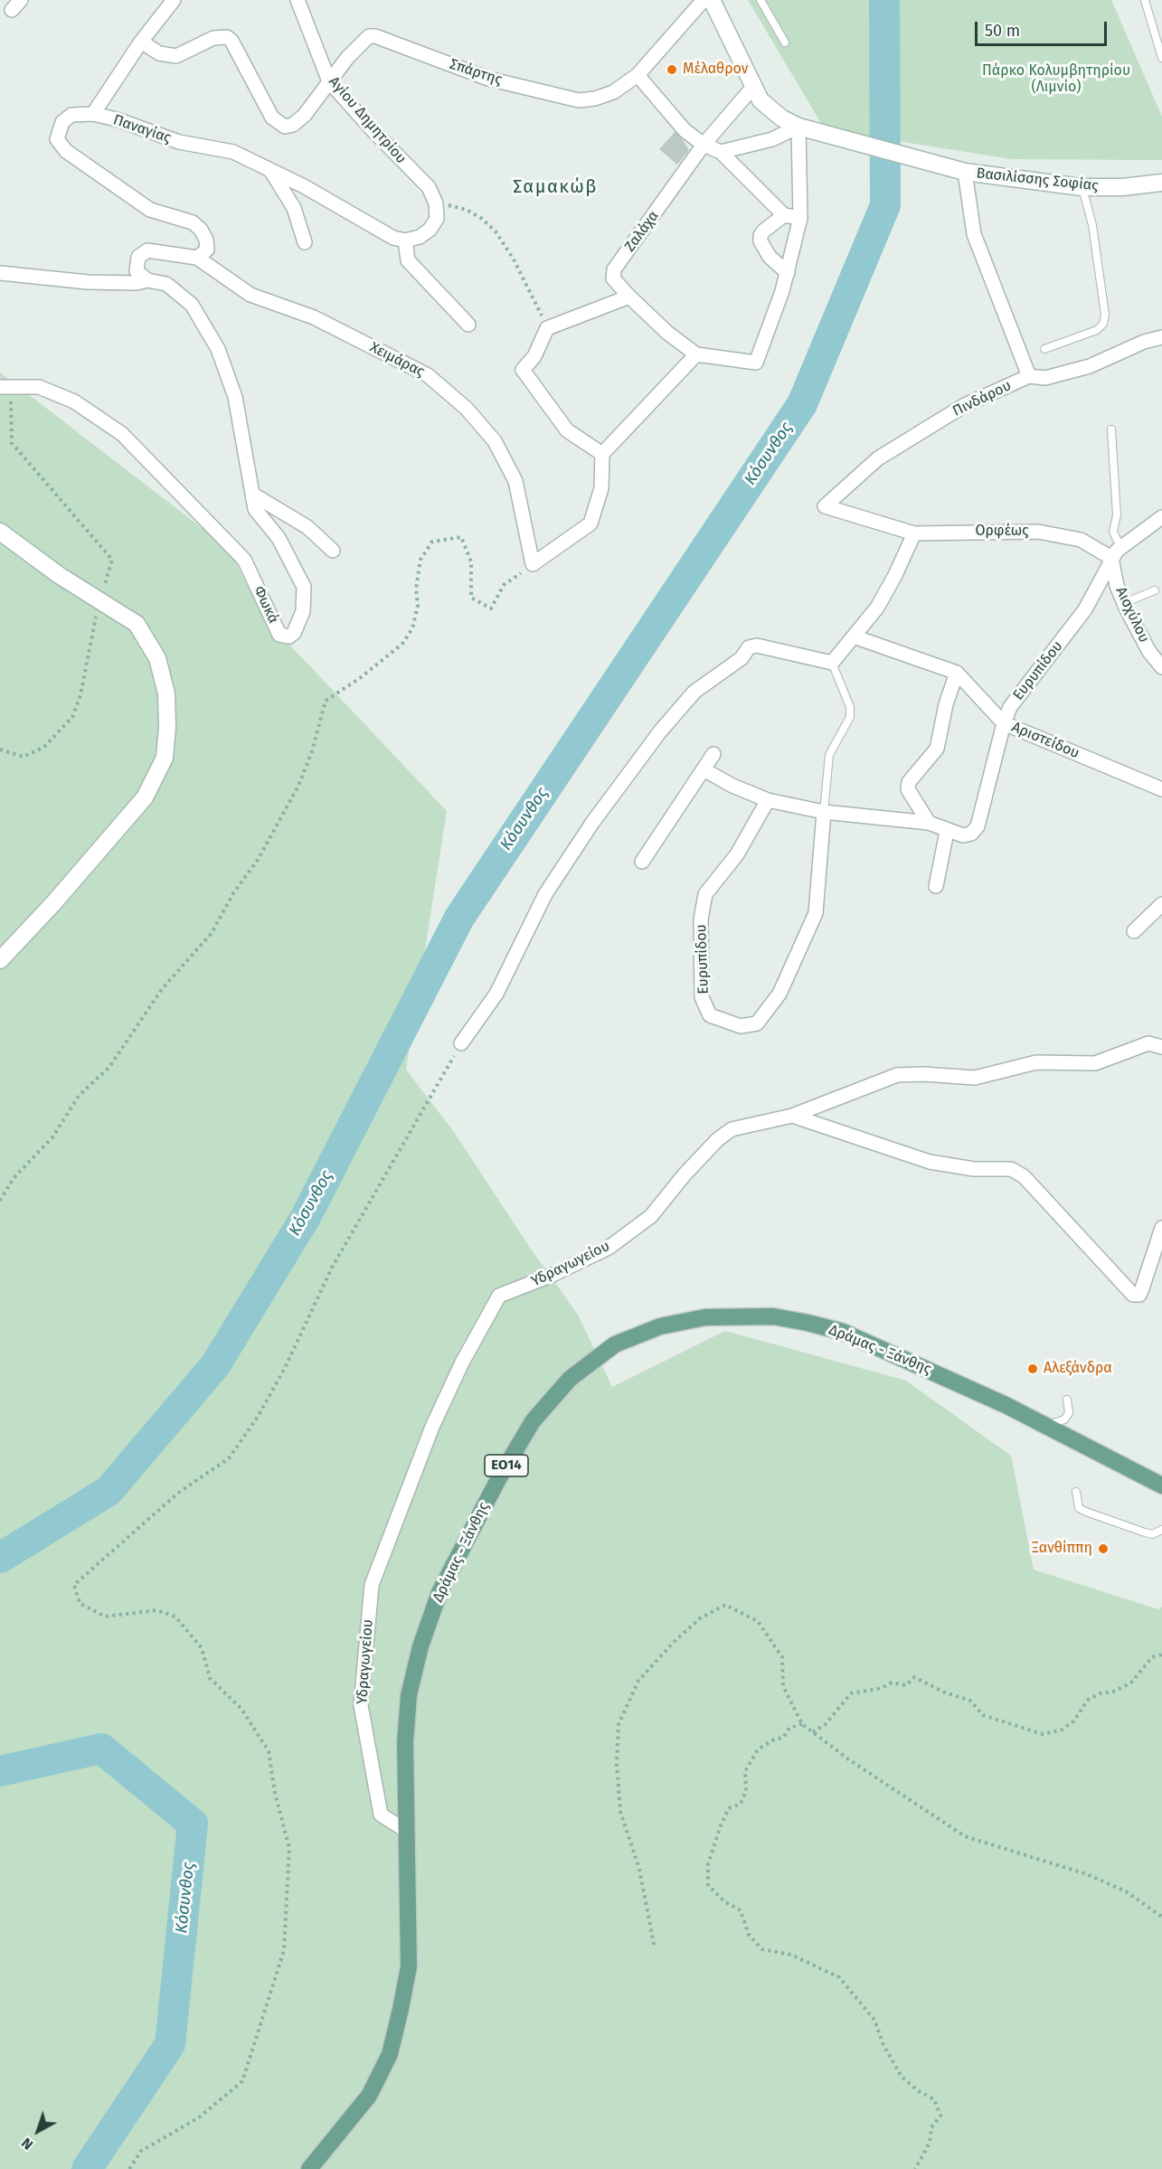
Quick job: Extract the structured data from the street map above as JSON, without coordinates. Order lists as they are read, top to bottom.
{
  "streets": {
    "main road": ["Δράμας - Ξάνθης", "ΕΟ14"],
    "street": [
      "Σπάρτης",
      "Αγίου Δημητρίου",
      "Παναγίας",
      "Βασιλίσσης Σοφίας",
      "Ζαλάχα",
      "Χειμάρας",
      "Πινδάρου",
      "Ορφέως",
      "Φωκά",
      "Αισχύλου",
      "Ευρυπίδου",
      "Αριστείδου",
      "Υδραγωγείου"
    ]
  },
  "crossings": [
    ["Σπάρτης", "Αγίου Δημητρίου"],
    ["Παναγίας", "Χειμάρας"],
    ["Πινδάρου", "Ορφέως"],
    ["Ορφέως", "Αισχύλου"],
    ["Ορφέως", "Ευρυπίδου"],
    ["Αισχύλου", "Ευρυπίδου"],
    ["Ευρυπίδου", "Αριστείδου"],
    ["Υδραγωγείου", "Δράμας - Ξάνθης"]
  ],
  "districts": ["Σαμακώβ"],
  "water": ["Κόσυνθος"],
  "parks": ["Πάρκο Κολυμβητηρίου (Λιμνίο)"],
  "places": ["Μέλαθρον", "Αλεξάνδρα", "Ξανθίππη"],
  "scale_bar": "50 m",
  "north": "bottom left"
}
